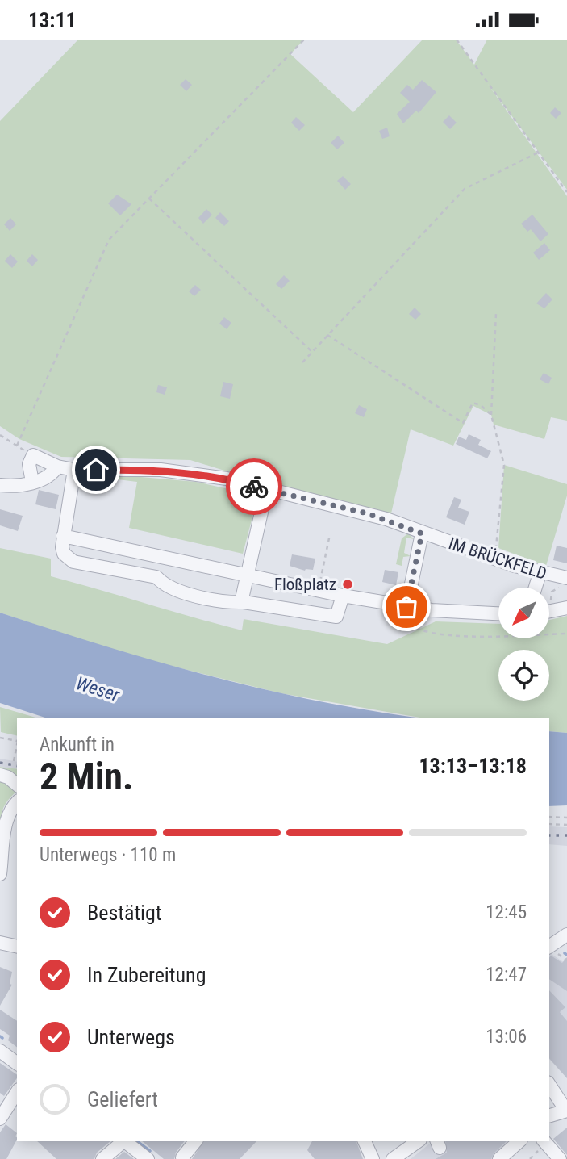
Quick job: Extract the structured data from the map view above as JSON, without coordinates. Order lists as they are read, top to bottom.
{
  "streets": {
    "street": ["IM BRÜCKFELD"]
  },
  "water": ["Weser"],
  "places": ["Floßplatz"],
  "north": "bottom left",
  "page": {
    "status": "13:11",
    "heading": ["2 Min.", "Ankunft in", "13:13–13:18"],
    "bar": "Unterwegs · 110 m",
    "list": [
      ["Bestätigt", "12:45"],
      ["In Zubereitung", "12:47"],
      ["Unterwegs", "13:06"],
      "Geliefert"
    ]
  }
}
